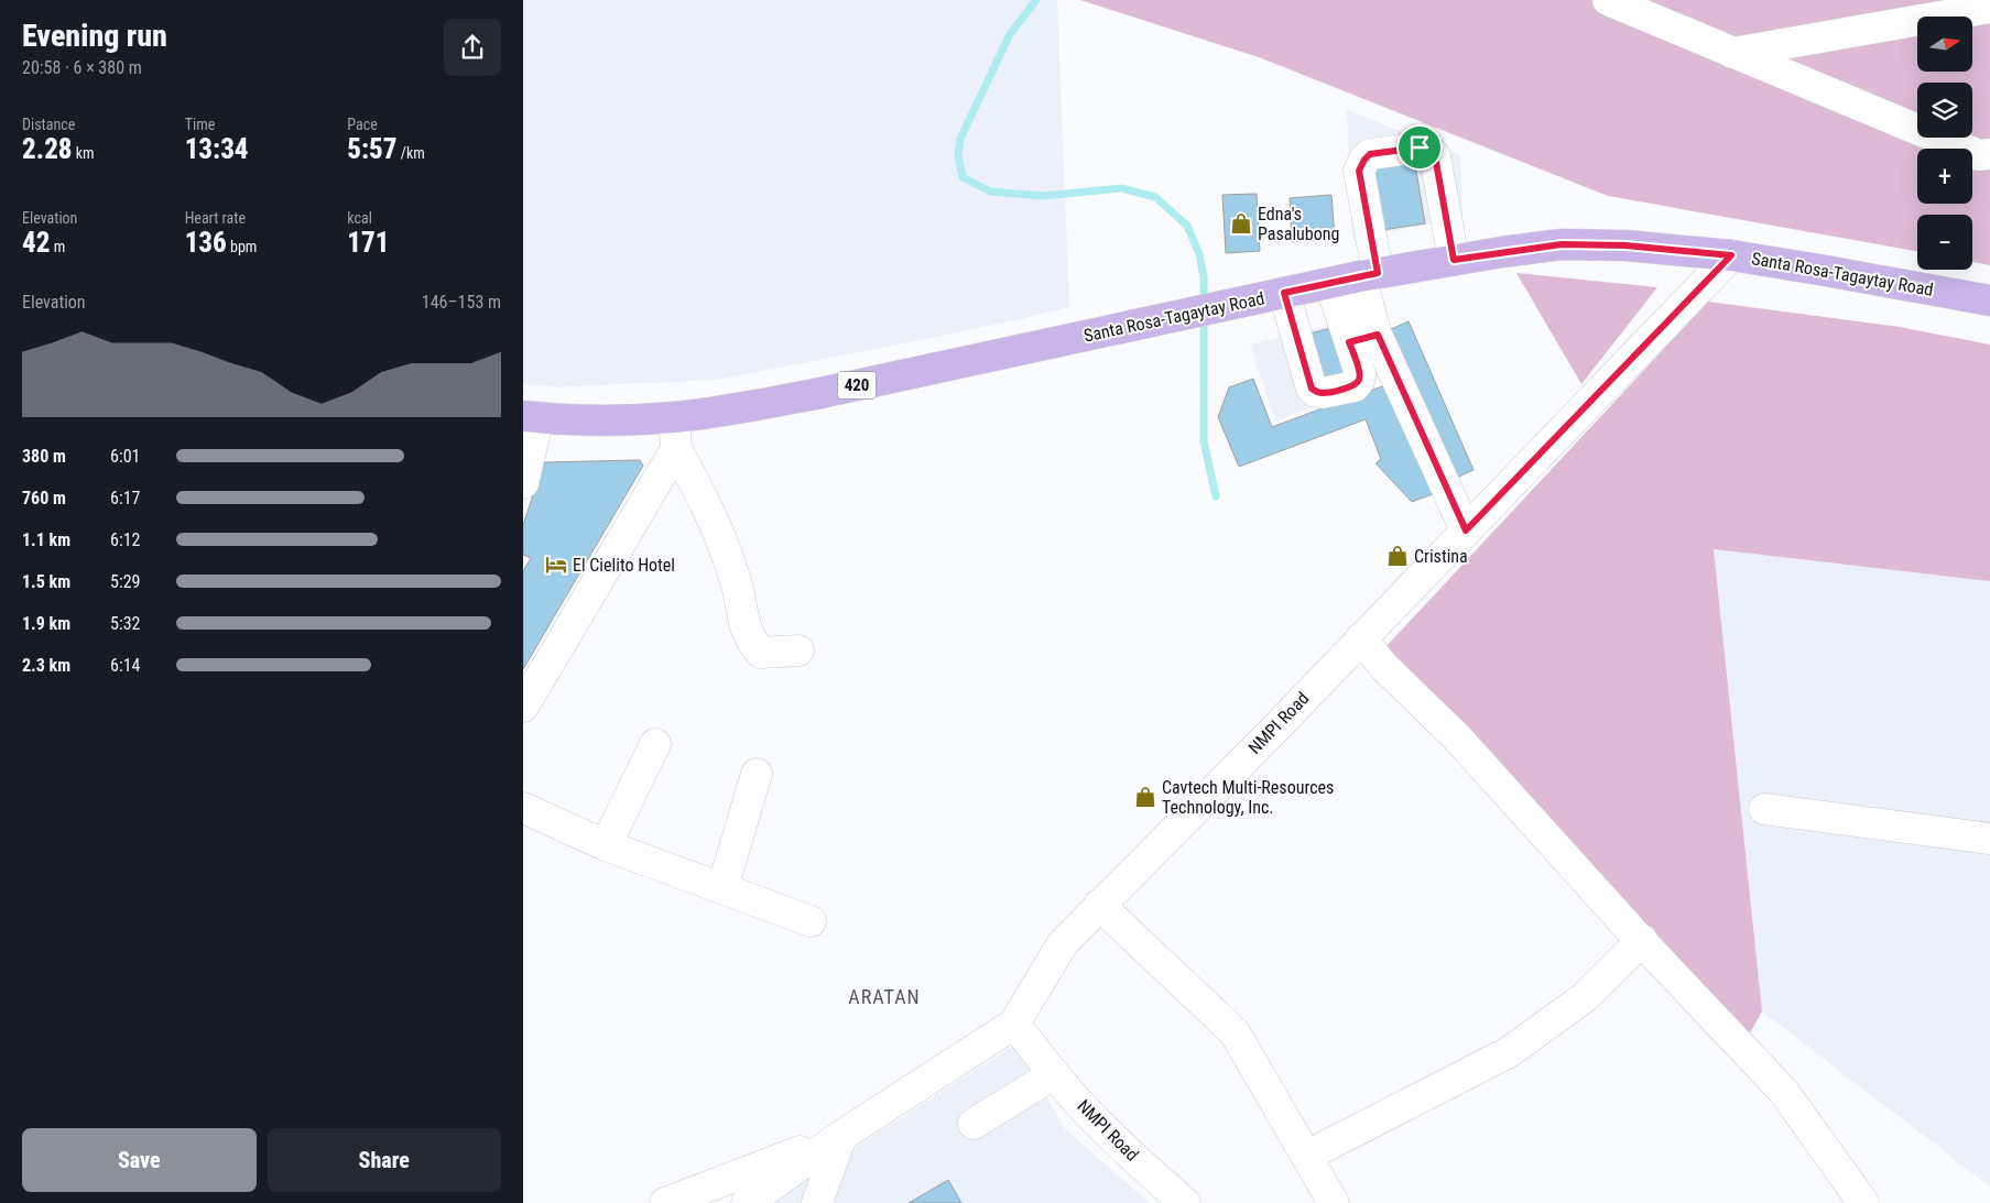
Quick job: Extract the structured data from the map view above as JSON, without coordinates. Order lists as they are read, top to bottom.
{
  "streets": {
    "main road": ["Santa Rosa-Tagaytay Road", "420"],
    "street": ["NMPI Road"]
  },
  "crossings": [
    ["Santa Rosa-Tagaytay Road", "NMPI Road"]
  ],
  "districts": ["ARATAN"],
  "places": {
    "shop": ["Edna's Pasalubong", "Cristina", "Cavtech Multi-Resources Technology, Inc."],
    "hotel": ["El Cielito Hotel"]
  },
  "north": "right",
  "page": {
    "heading": ["Evening run", "20:58 · 6 × 380 m"],
    "map_buttons": ["+", "−"],
    "stats": [
      ["Distance", "2.28 km"],
      ["Time", "13:34"],
      ["Pace", "5:57 /km"],
      ["Elevation", "42 m"],
      ["Heart rate", "136 bpm"],
      ["kcal", "171"]
    ],
    "chart": ["Elevation", "146–153 m"],
    "list": [
      {
        "name": "380 m",
        "note": "6:01"
      },
      {
        "name": "760 m",
        "note": "6:17"
      },
      {
        "name": "1.1 km",
        "note": "6:12"
      },
      {
        "name": "1.5 km",
        "note": "5:29"
      },
      {
        "name": "1.9 km",
        "note": "5:32"
      },
      {
        "name": "2.3 km",
        "note": "6:14"
      }
    ],
    "buttons": ["Save", "Share"]
  }
}
